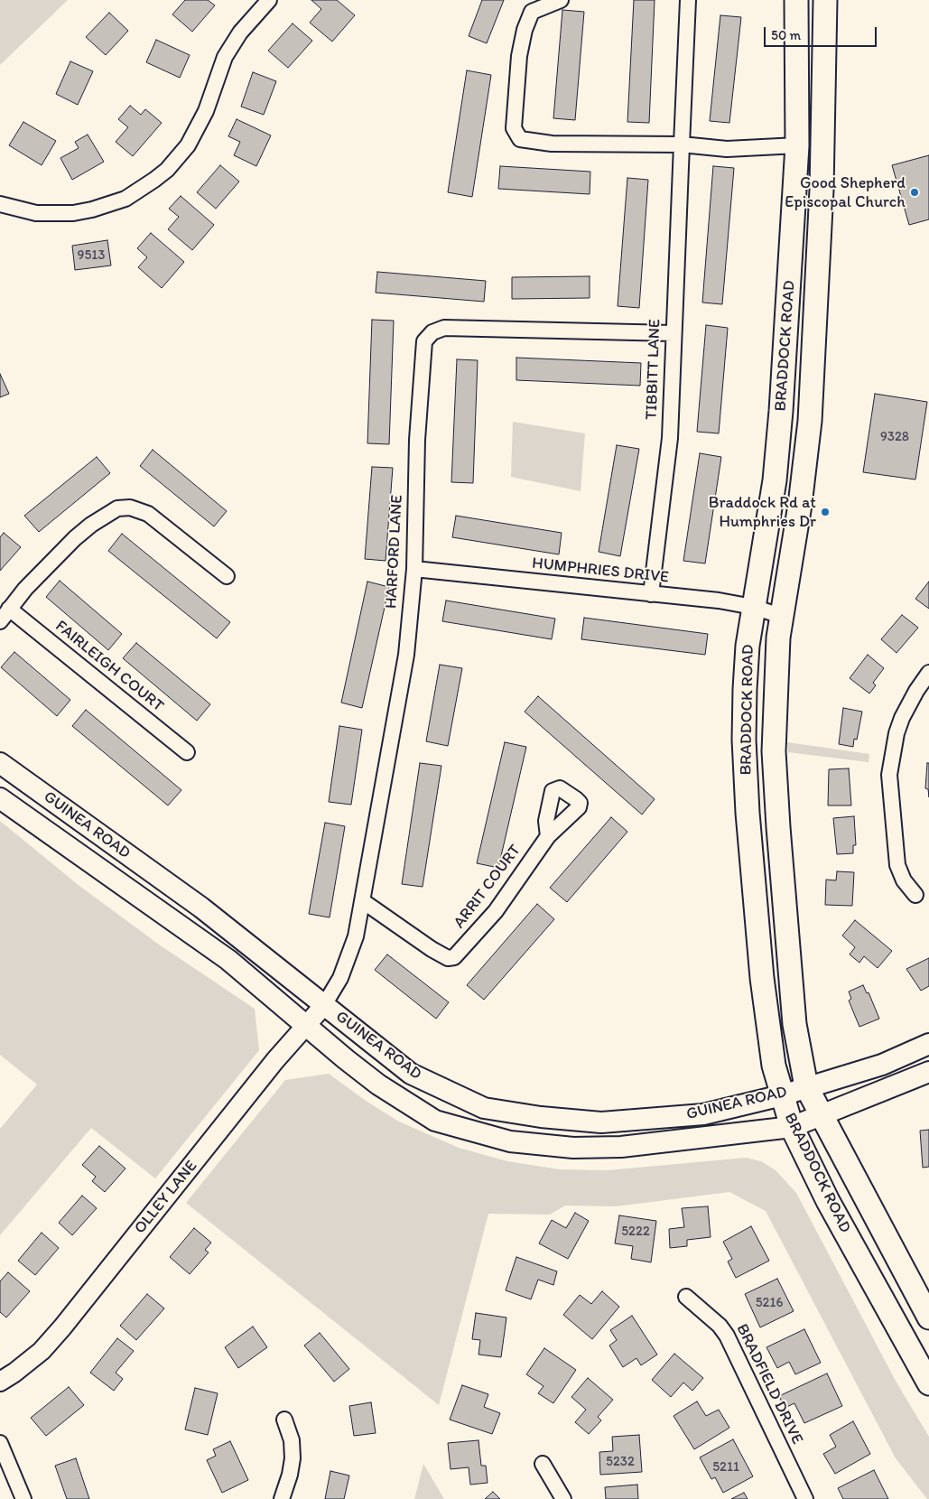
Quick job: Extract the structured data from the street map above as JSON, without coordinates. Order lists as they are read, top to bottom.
{
  "streets": {
    "main road": ["BRADDOCK ROAD", "GUINEA ROAD"],
    "street": [
      "TIBBITT LANE",
      "HARFORD LANE",
      "HUMPHRIES DRIVE",
      "FAIRLEIGH COURT",
      "ARRIT COURT",
      "OLLEY LANE",
      "BRADFIELD DRIVE"
    ]
  },
  "crossings": [
    ["BRADDOCK ROAD", "HUMPHRIES DRIVE"],
    ["BRADDOCK ROAD", "GUINEA ROAD"],
    ["TIBBITT LANE", "HARFORD LANE"],
    ["TIBBITT LANE", "HUMPHRIES DRIVE"],
    ["HARFORD LANE", "HUMPHRIES DRIVE"],
    ["HARFORD LANE", "GUINEA ROAD"],
    ["HARFORD LANE", "ARRIT COURT"],
    ["HARFORD LANE", "OLLEY LANE"],
    ["GUINEA ROAD", "OLLEY LANE"]
  ],
  "places": ["Good Shepherd Episcopal Church", "Braddock Rd at Humphries Dr"],
  "house_numbers": [
    "9513",
    "9328",
    "5222",
    "5216",
    "5232",
    "5211"
  ],
  "scale_bar": "50 m"
}
